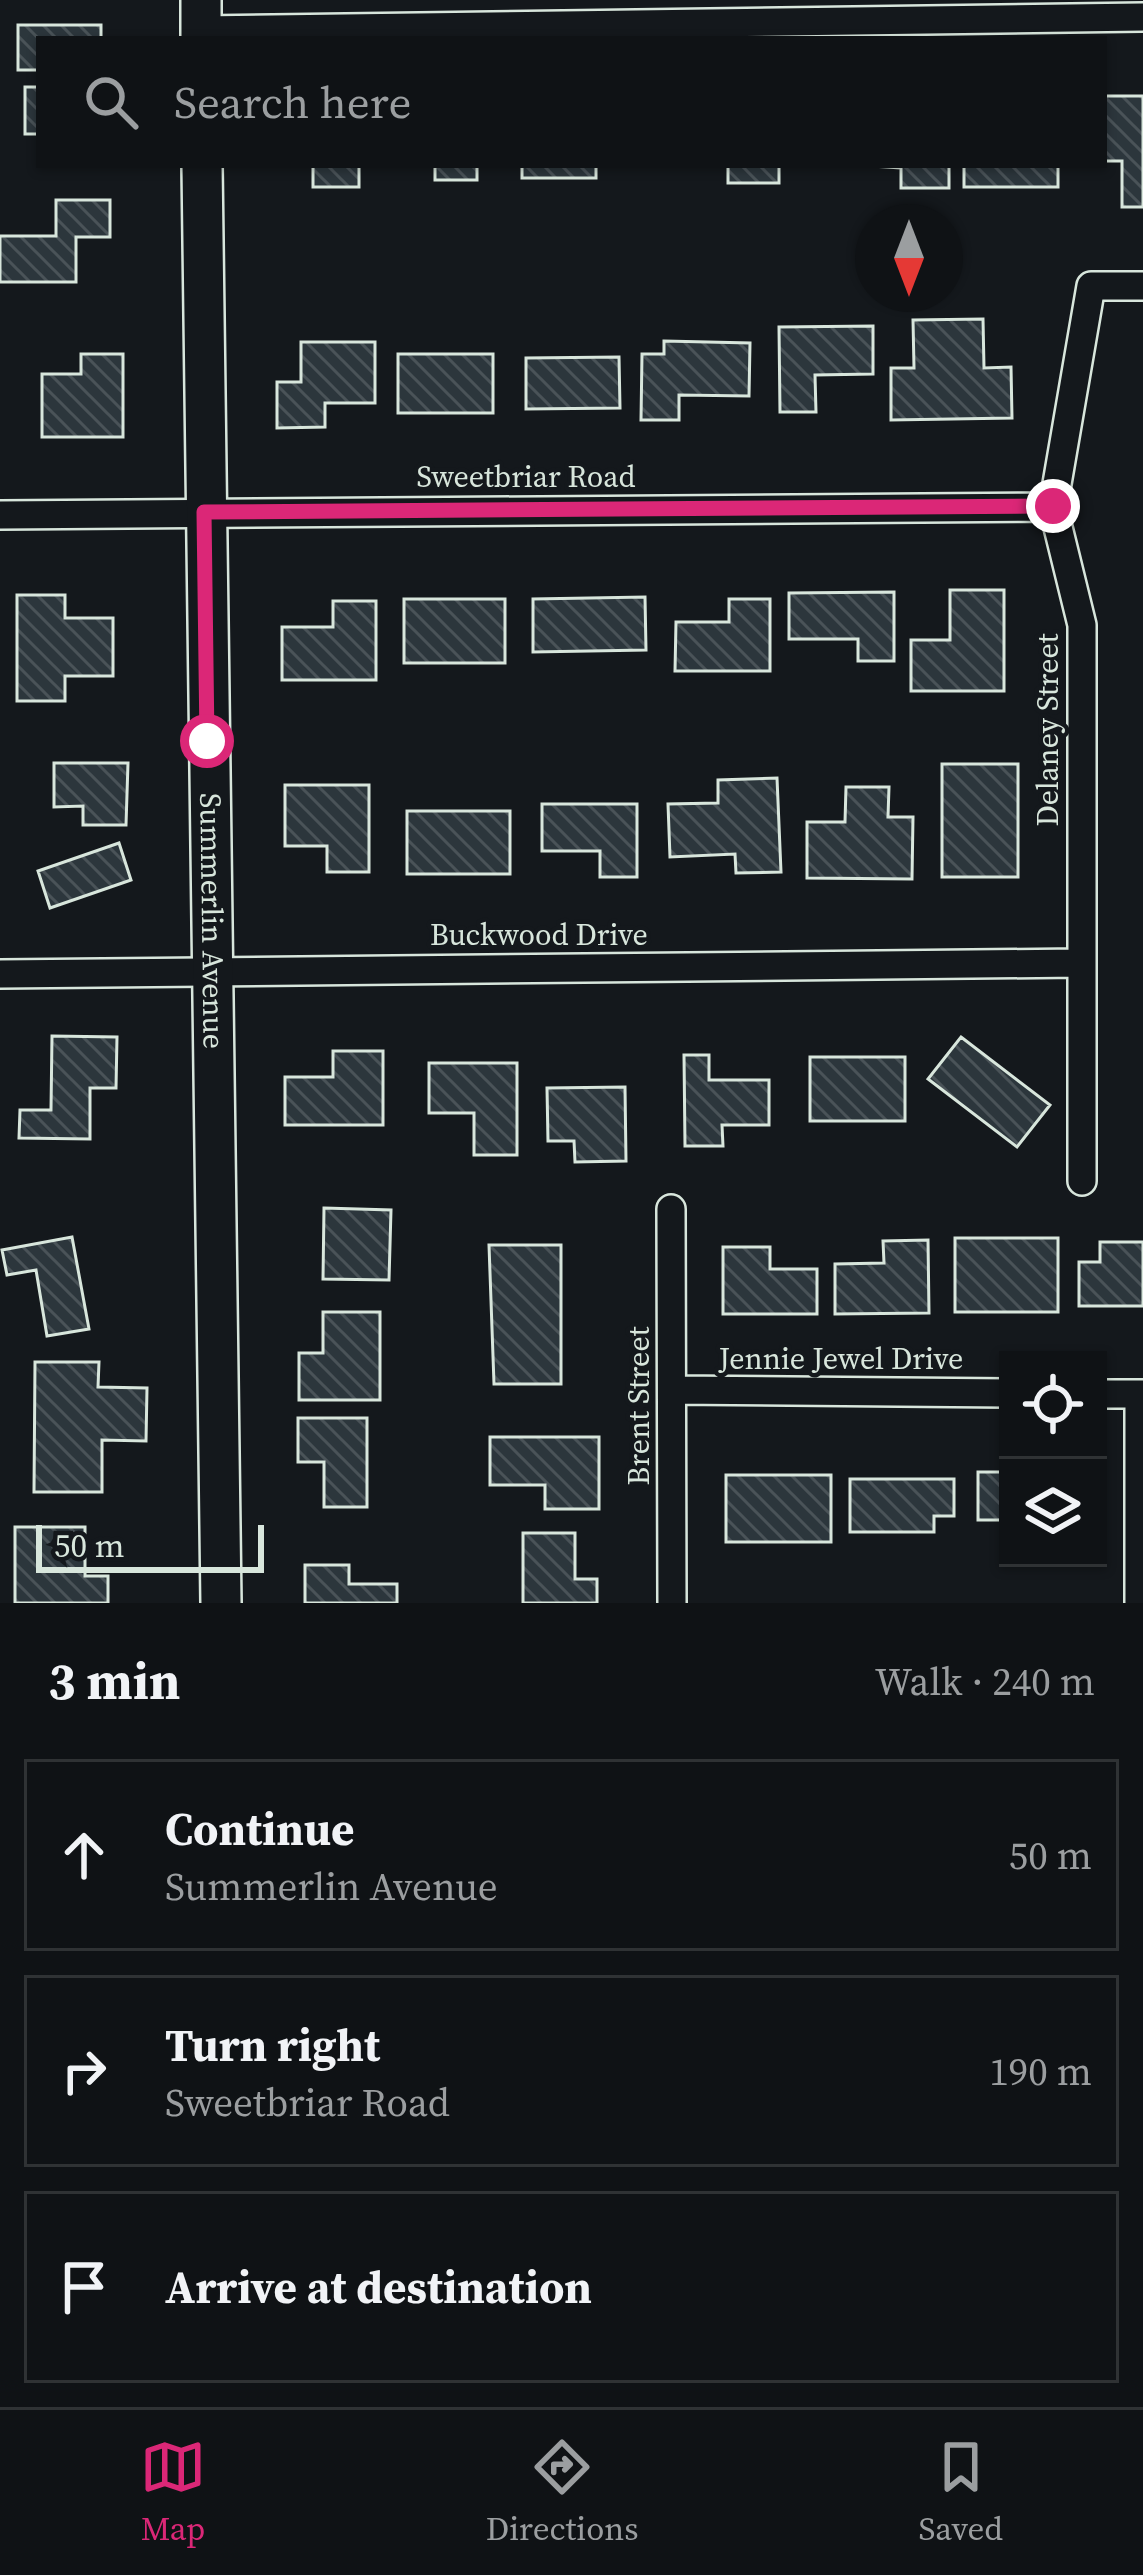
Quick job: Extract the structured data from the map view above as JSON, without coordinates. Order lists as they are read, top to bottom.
{
  "streets": {
    "street": [
      "Sweetbriar Road",
      "Delaney Street",
      "Summerlin Avenue",
      "Buckwood Drive",
      "Jennie Jewel Drive",
      "Brent Street"
    ]
  },
  "crossings": [
    ["Sweetbriar Road", "Delaney Street"],
    ["Sweetbriar Road", "Summerlin Avenue"],
    ["Delaney Street", "Buckwood Drive"],
    ["Summerlin Avenue", "Buckwood Drive"],
    ["Jennie Jewel Drive", "Brent Street"]
  ],
  "scale_bar": "50 m",
  "north": "bottom",
  "page": {
    "search": "Search here",
    "scale": "50 m",
    "heading": ["3 min", "Walk · 240 m"],
    "list": [
      ["Continue", "Summerlin Avenue", "50 m"],
      ["Turn right", "Sweetbriar Road", "190 m"],
      "Arrive at destination"
    ],
    "nav": ["Map", "Directions", "Saved"]
  }
}
